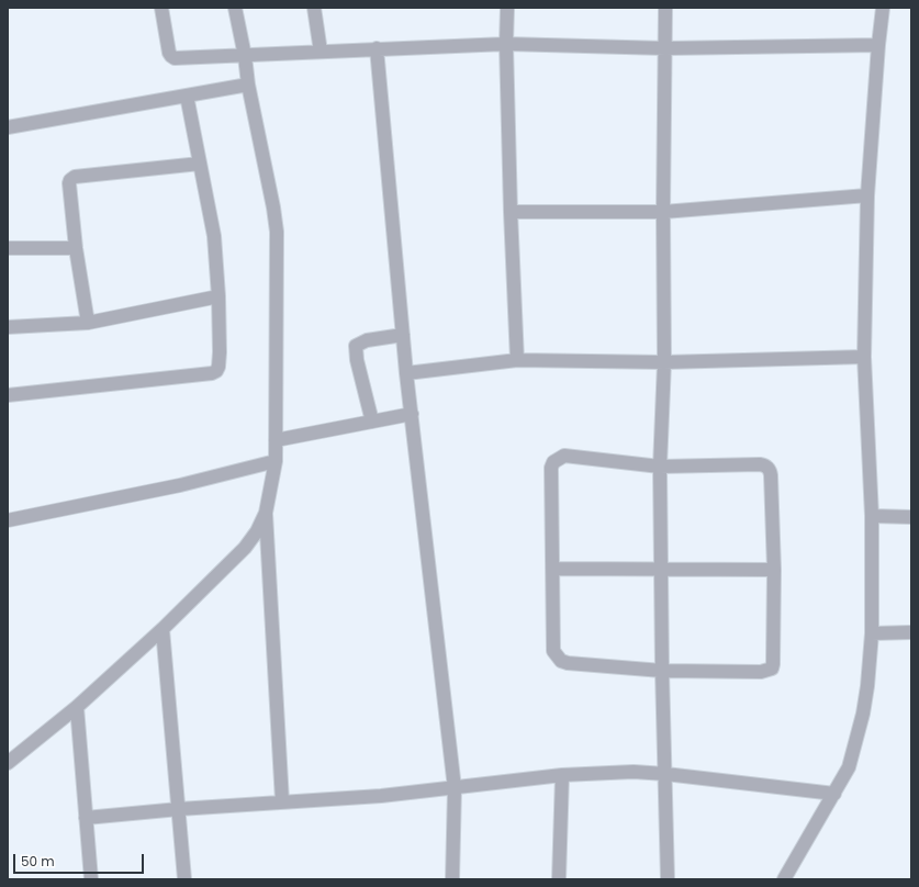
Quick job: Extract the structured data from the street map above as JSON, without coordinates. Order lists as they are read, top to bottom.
{
  "scale_bar": "50 m"
}
